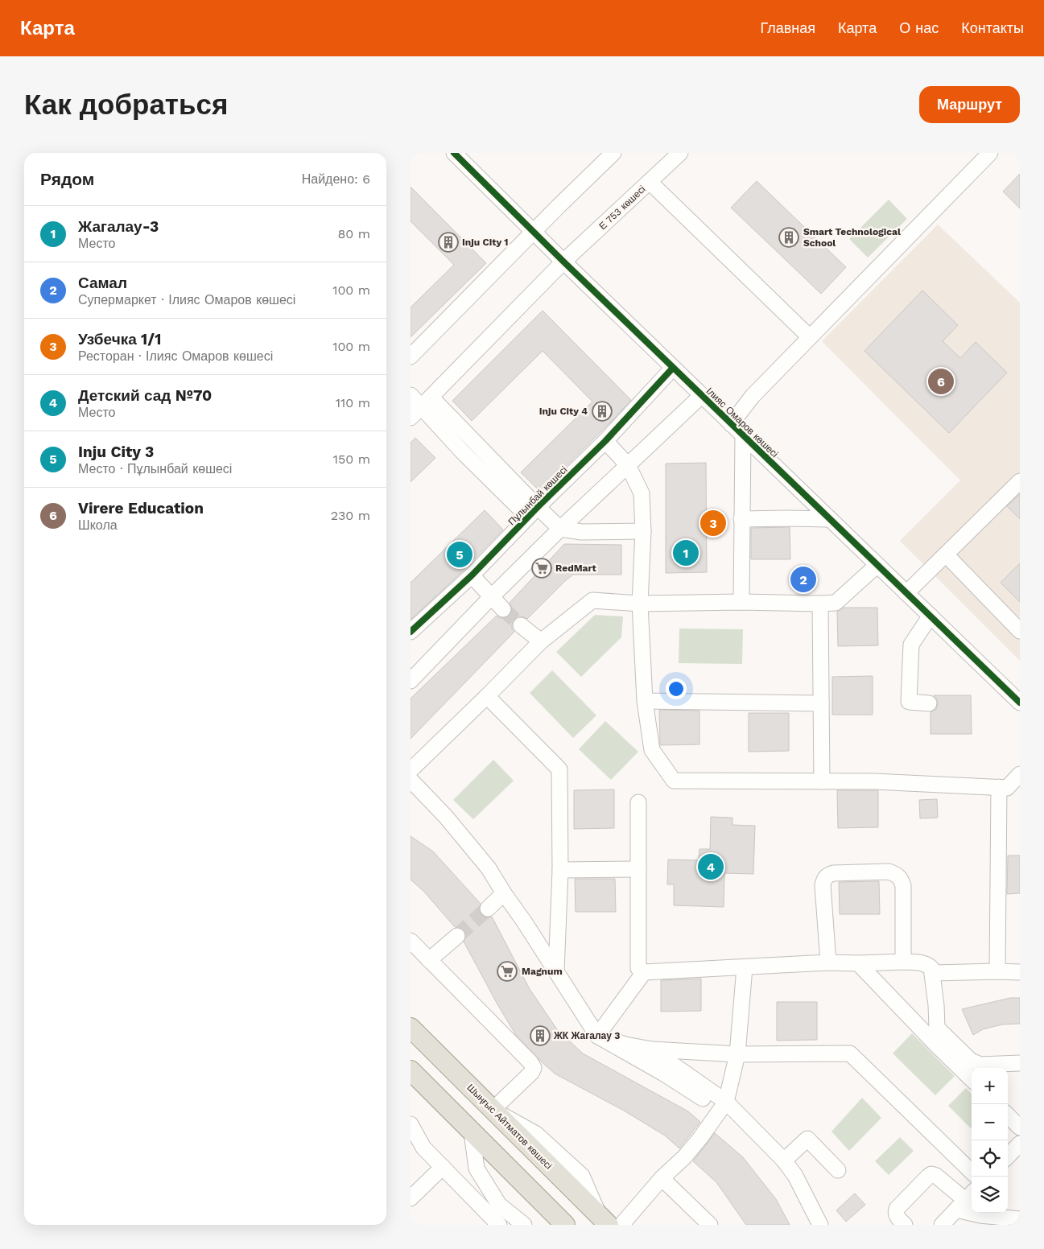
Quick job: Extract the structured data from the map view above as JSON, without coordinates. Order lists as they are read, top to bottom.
{
  "streets": {
    "main road": ["Шыңғыс Айтматов көшесі"],
    "street": ["Е 753 көшесі", "Ілияс Омаров көшесі", "Пұлынбай көшесі"]
  },
  "crossings": [
    ["Е 753 көшесі", "Ілияс Омаров көшесі"],
    ["Ілияс Омаров көшесі", "Пұлынбай көшесі"]
  ],
  "places": {
    "building": [
      "Smart Technological School",
      "Inju City 1",
      "Inju City 4",
      "ЖК Жагалау 3"
    ],
    "supermarket": ["RedMart", "Magnum"]
  },
  "page": {
    "header": "Карта",
    "nav": [
      "Главная",
      "Карта",
      "О нас",
      "Контакты"
    ],
    "buttons": "Маршрут",
    "title": "Как добраться",
    "heading": ["Рядом", "Найдено: 6"],
    "list": [
      {
        "mark": "1",
        "name": "Жагалау-3",
        "note": "Место",
        "value": "80 m"
      },
      {
        "mark": "2",
        "name": "Самал",
        "note": "Супермаркет · Ілияс Омаров көшесі",
        "value": "100 m"
      },
      {
        "mark": "3",
        "name": "Узбечка 1/1",
        "note": "Ресторан · Ілияс Омаров көшесі",
        "value": "100 m"
      },
      {
        "mark": "4",
        "name": "Детский сад №70",
        "note": "Место",
        "value": "110 m"
      },
      {
        "mark": "5",
        "name": "Inju City 3",
        "note": "Место · Пұлынбай көшесі",
        "value": "150 m"
      },
      {
        "mark": "6",
        "name": "Virere Education",
        "note": "Школа",
        "value": "230 m"
      }
    ],
    "pins": [
      "6",
      "3",
      "1",
      "5",
      "2",
      "4"
    ],
    "map_buttons": ["+", "−"]
  }
}
